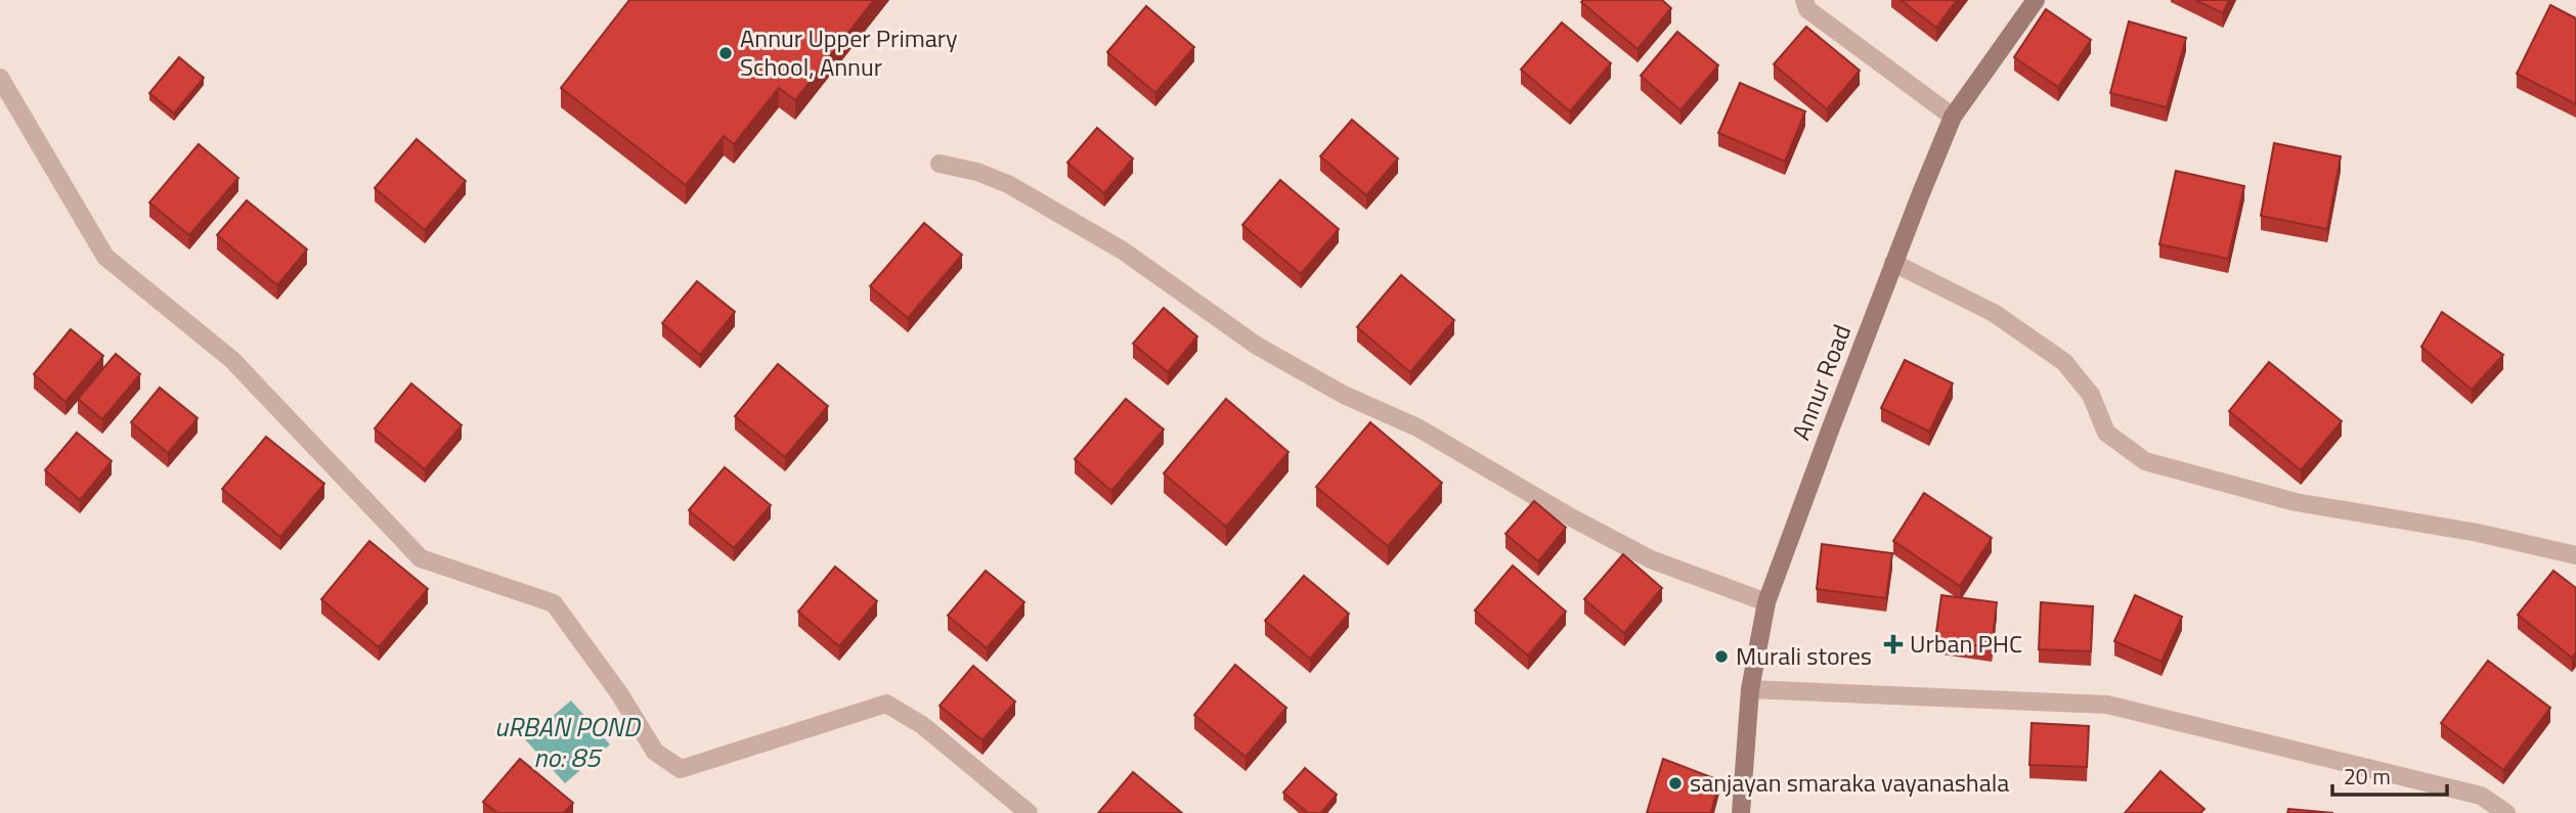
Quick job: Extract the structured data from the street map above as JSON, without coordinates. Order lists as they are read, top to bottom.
{
  "streets": {
    "main road": ["Annur Road"]
  },
  "water": ["uRBAN POND no: 85"],
  "places": {
    "other": ["Annur Upper Primary School, Annur", "Murali stores", "sanjayan smaraka vayanashala"],
    "health": ["Urban PHC"]
  },
  "scale_bar": "20 m"
}
